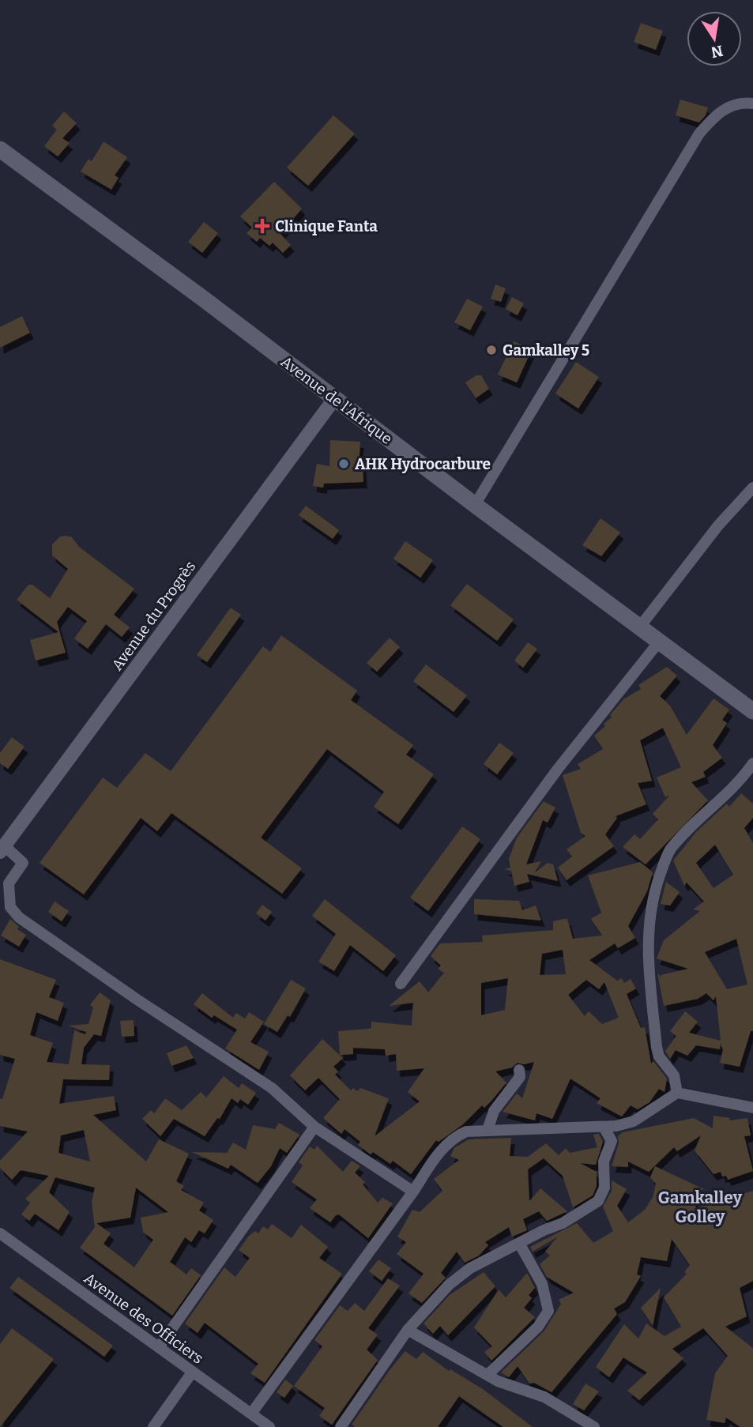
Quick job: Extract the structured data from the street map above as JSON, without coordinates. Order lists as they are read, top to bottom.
{
  "streets": {
    "main road": ["Avenue de l'Afrique"],
    "street": ["Avenue du Progrès", "Avenue des Officiers"]
  },
  "crossings": [
    ["Avenue de l'Afrique", "Avenue du Progrès"]
  ],
  "districts": ["Gamkalley Golley"],
  "places": {
    "health": ["Clinique Fanta"],
    "other": ["Gamkalley 5", "AHK Hydrocarbure"]
  },
  "north": "bottom"
}
